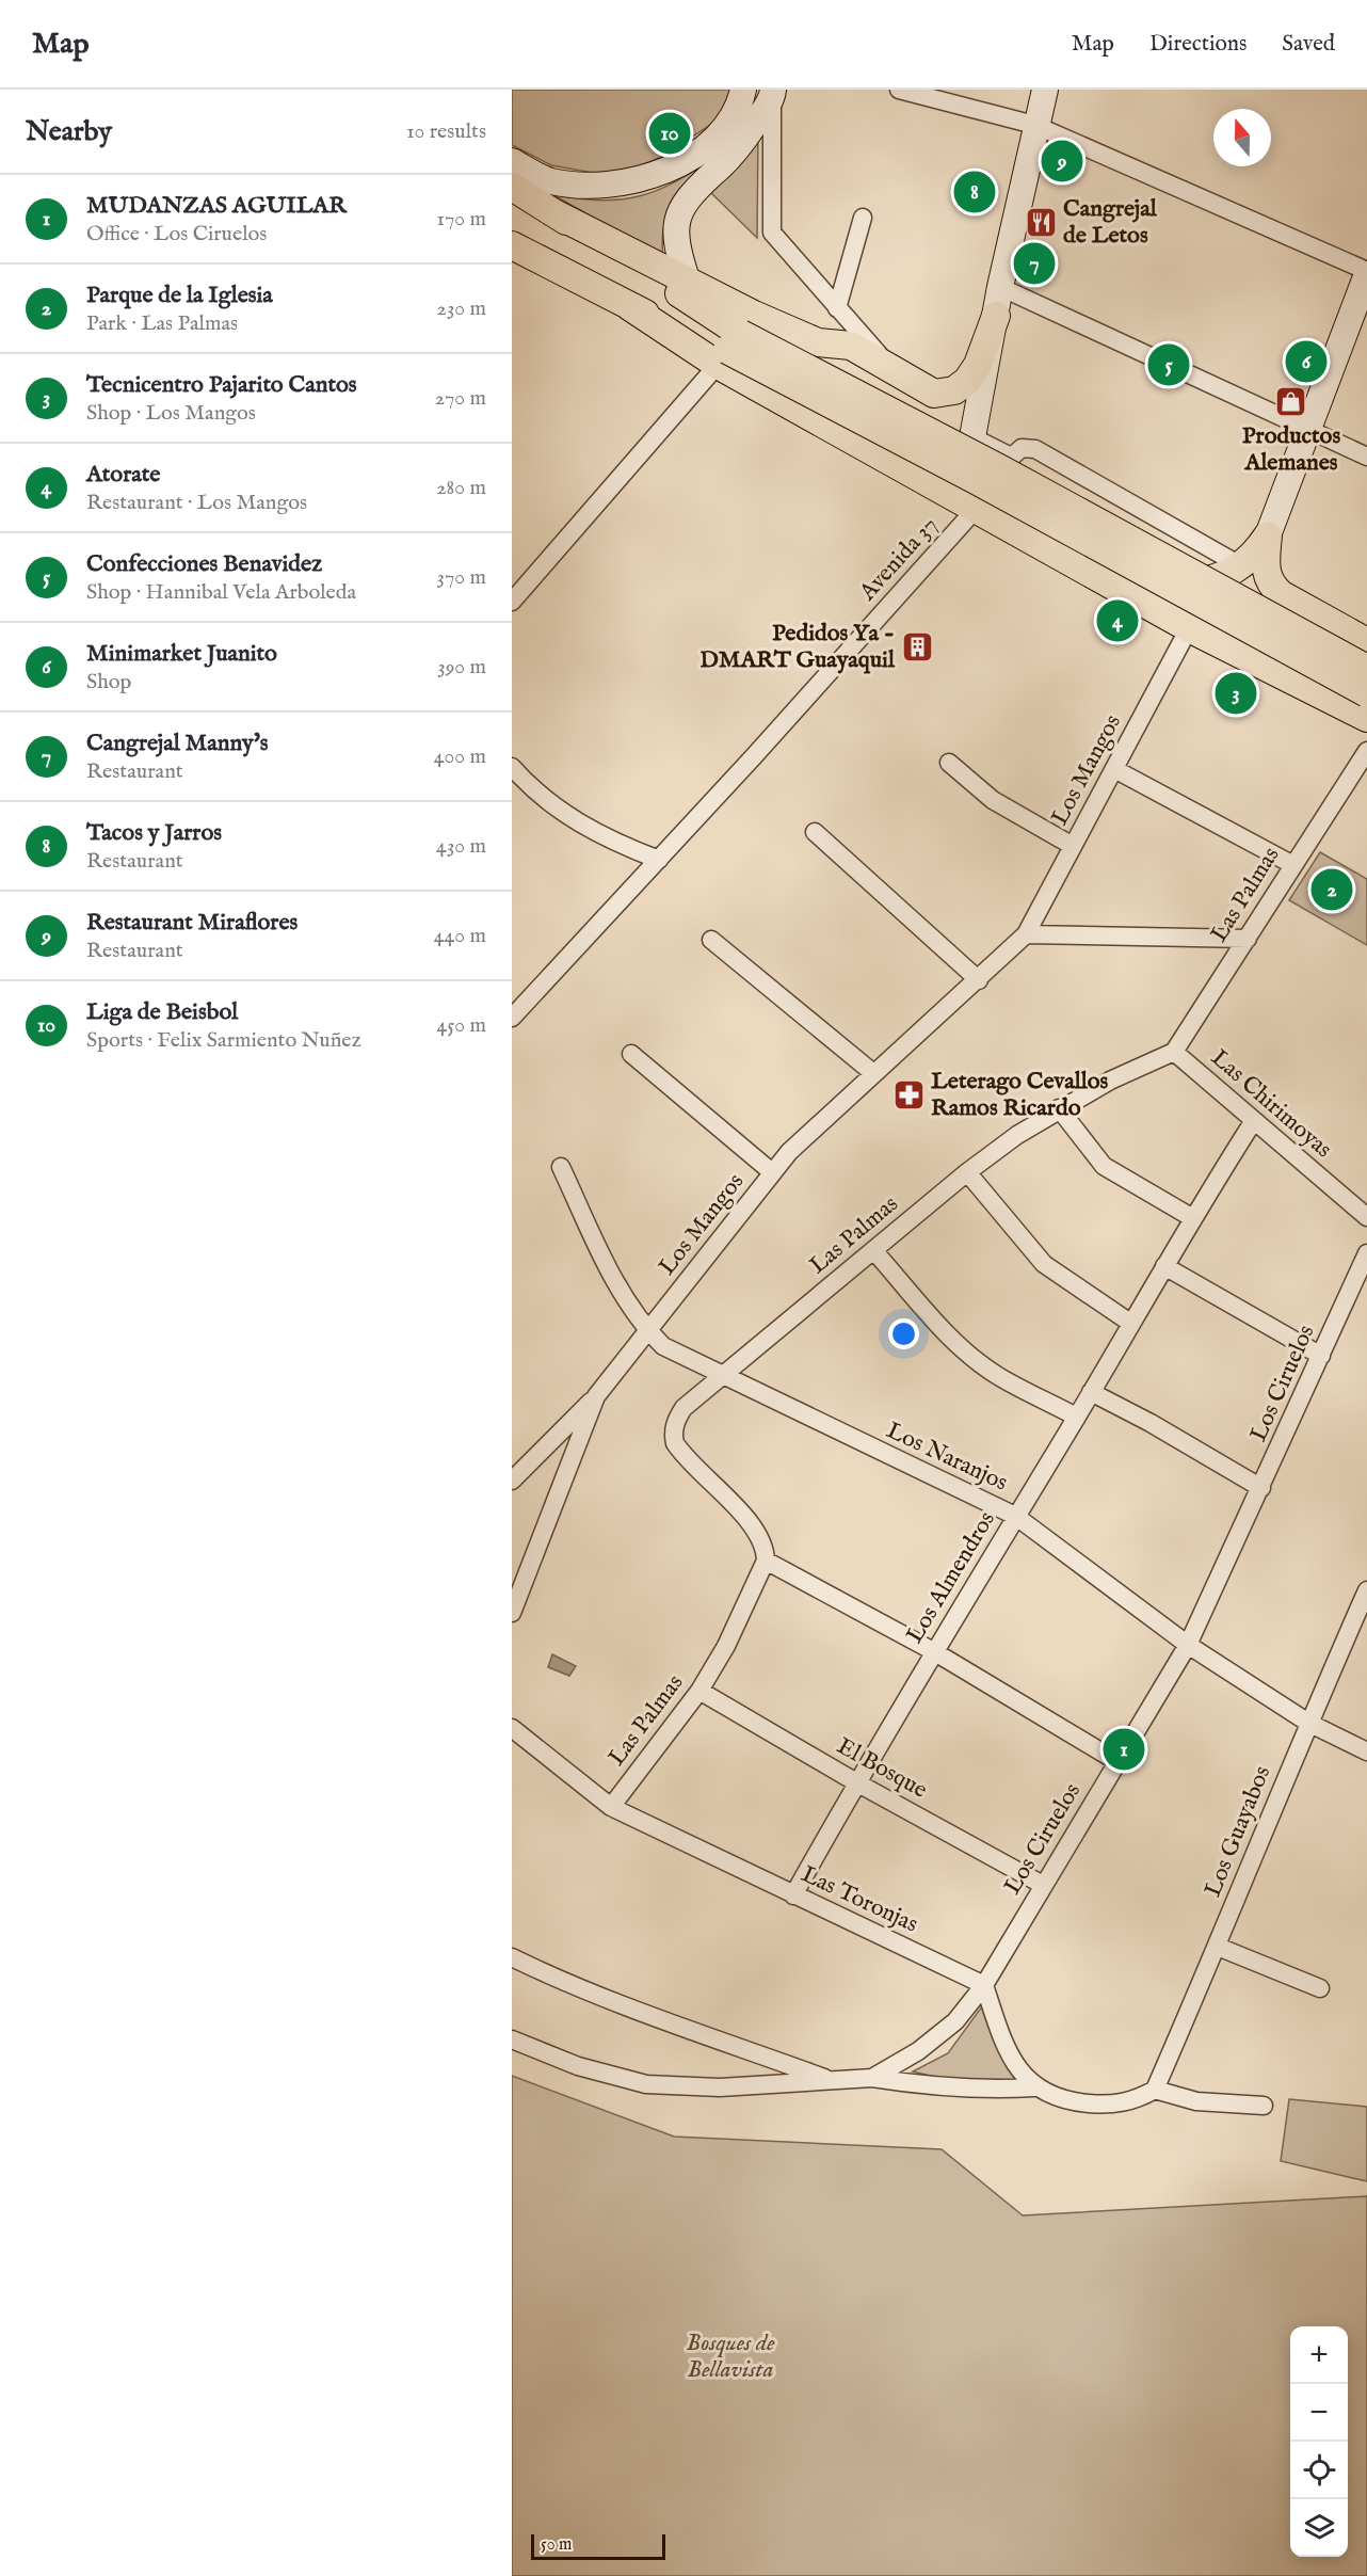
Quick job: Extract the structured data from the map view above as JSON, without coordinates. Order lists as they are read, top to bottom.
{
  "streets": {
    "street": [
      "Avenida 37",
      "Los Mangos",
      "Las Palmas",
      "Las Chirimoyas",
      "Los Ciruelos",
      "Los Naranjos",
      "Los Almendros",
      "El Bosque",
      "Los Guayabos",
      "Las Toronjas"
    ]
  },
  "crossings": [
    ["Los Mangos", "Los Naranjos"],
    ["Las Palmas", "Las Chirimoyas"],
    ["Las Palmas", "Los Naranjos"],
    ["Las Palmas", "El Bosque"],
    ["Las Palmas", "Las Toronjas"],
    ["Las Chirimoyas", "Los Almendros"],
    ["Los Ciruelos", "Los Naranjos"],
    ["Los Ciruelos", "El Bosque"],
    ["Los Ciruelos", "Las Toronjas"],
    ["Los Naranjos", "Los Almendros"],
    ["Los Naranjos", "Los Guayabos"],
    ["Los Almendros", "El Bosque"],
    ["Los Almendros", "Las Toronjas"]
  ],
  "parks": ["Bosques de Bellavista"],
  "places": {
    "restaurant": ["Cangrejal de Letos"],
    "shop": ["Productos Alemanes"],
    "building": ["Pedidos Ya - DMART Guayaquil"],
    "pharmacy": ["Leterago Cevallos Ramos Ricardo"]
  },
  "scale_bar": "50 m",
  "north": "top",
  "page": {
    "header": "Map",
    "nav": ["Map", "Directions", "Saved"],
    "heading": ["Nearby", "10 results"],
    "pins": [
      "10",
      "9",
      "8",
      "7",
      "6",
      "5",
      "4",
      "3",
      "2",
      "1"
    ],
    "list": [
      {
        "mark": "1",
        "name": "MUDANZAS AGUILAR",
        "note": "Office · Los Ciruelos",
        "value": "170 m"
      },
      {
        "mark": "2",
        "name": "Parque de la Iglesia",
        "note": "Park · Las Palmas",
        "value": "230 m"
      },
      {
        "mark": "3",
        "name": "Tecnicentro Pajarito Cantos",
        "note": "Shop · Los Mangos",
        "value": "270 m"
      },
      {
        "mark": "4",
        "name": "Atorate",
        "note": "Restaurant · Los Mangos",
        "value": "280 m"
      },
      {
        "mark": "5",
        "name": "Confecciones Benavidez",
        "note": "Shop · Hannibal Vela Arboleda",
        "value": "370 m"
      },
      {
        "mark": "6",
        "name": "Minimarket Juanito",
        "note": "Shop",
        "value": "390 m"
      },
      {
        "mark": "7",
        "name": "Cangrejal Manny's",
        "note": "Restaurant",
        "value": "400 m"
      },
      {
        "mark": "8",
        "name": "Tacos y Jarros",
        "note": "Restaurant",
        "value": "430 m"
      },
      {
        "mark": "9",
        "name": "Restaurant Miraflores",
        "note": "Restaurant",
        "value": "440 m"
      },
      {
        "mark": "10",
        "name": "Liga de Beisbol",
        "note": "Sports · Felix Sarmiento Nuñez",
        "value": "450 m"
      }
    ],
    "map_buttons": ["+", "−"],
    "scale": "50 m"
  }
}
